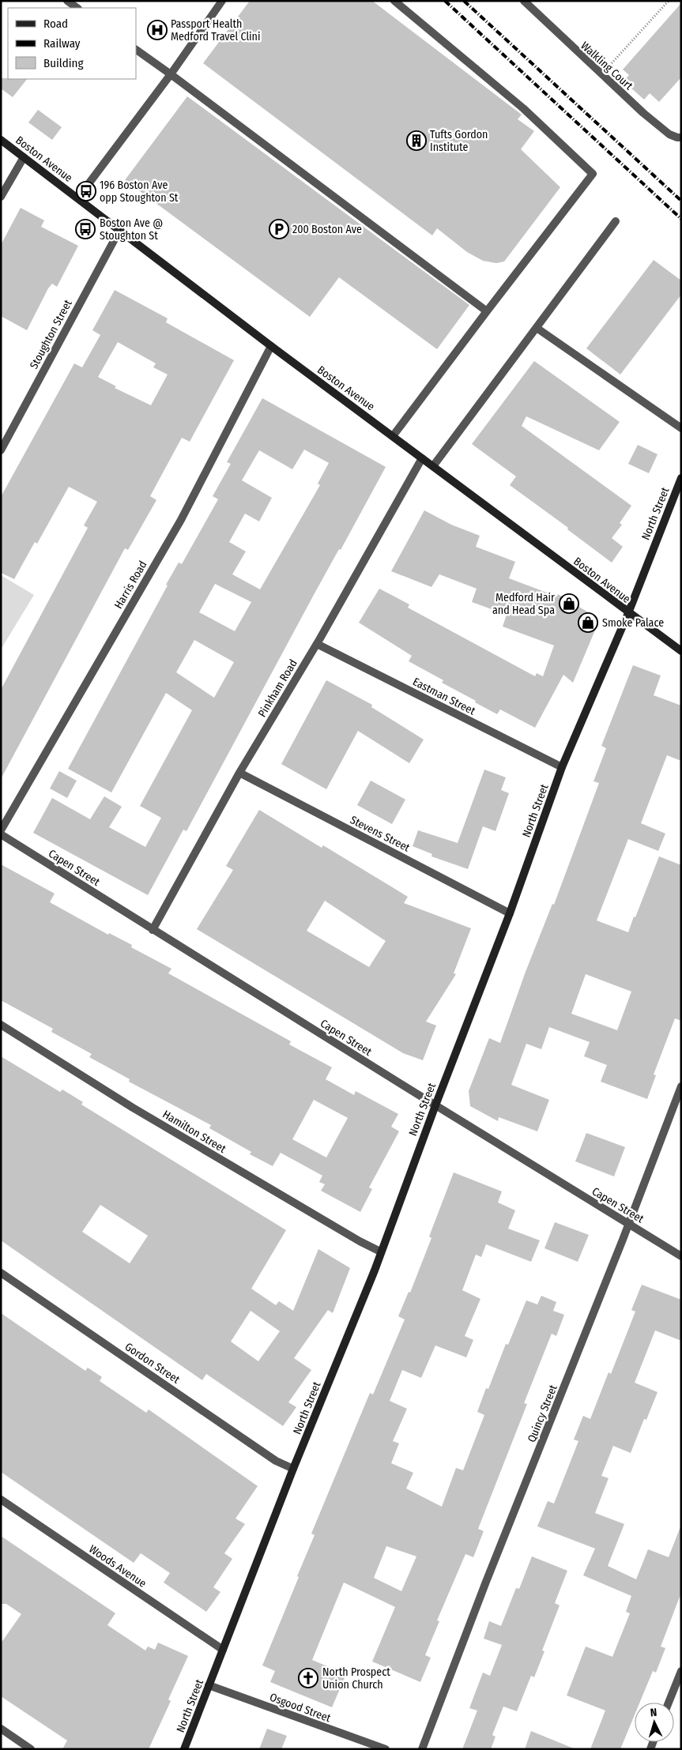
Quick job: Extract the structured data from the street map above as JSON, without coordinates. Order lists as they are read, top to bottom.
{
  "streets": {
    "street": [
      "Walkling Court",
      "Boston Avenue",
      "Stoughton Street",
      "North Street",
      "Harris Road",
      "Pinkham Road",
      "Eastman Street",
      "Stevens Street",
      "Capen Street",
      "Hamilton Street",
      "Gordon Street",
      "Quincy Street",
      "Woods Avenue",
      "Osgood Street"
    ]
  },
  "crossings": [
    ["Boston Avenue", "Stoughton Street"],
    ["Boston Avenue", "North Street"],
    ["Boston Avenue", "Harris Road"],
    ["Boston Avenue", "Pinkham Road"],
    ["North Street", "Eastman Street"],
    ["North Street", "Stevens Street"],
    ["North Street", "Capen Street"],
    ["North Street", "Hamilton Street"],
    ["North Street", "Gordon Street"],
    ["North Street", "Woods Avenue"],
    ["North Street", "Osgood Street"],
    ["Pinkham Road", "Eastman Street"],
    ["Pinkham Road", "Stevens Street"],
    ["Pinkham Road", "Capen Street"],
    ["Capen Street", "Quincy Street"]
  ],
  "places": {
    "hospital": ["Passport Health Medford Travel Clini"],
    "building": ["Tufts Gordon Institute"],
    "bus stop": ["196 Boston Ave opp Stoughton St", "Boston Ave @ Stoughton St"],
    "parking": ["200 Boston Ave"],
    "shop": ["Medford Hair and Head Spa", "Smoke Palace"],
    "church": ["North Prospect Union Church"]
  },
  "legend": ["Road", "Railway", "Building"],
  "north": "top"
}
